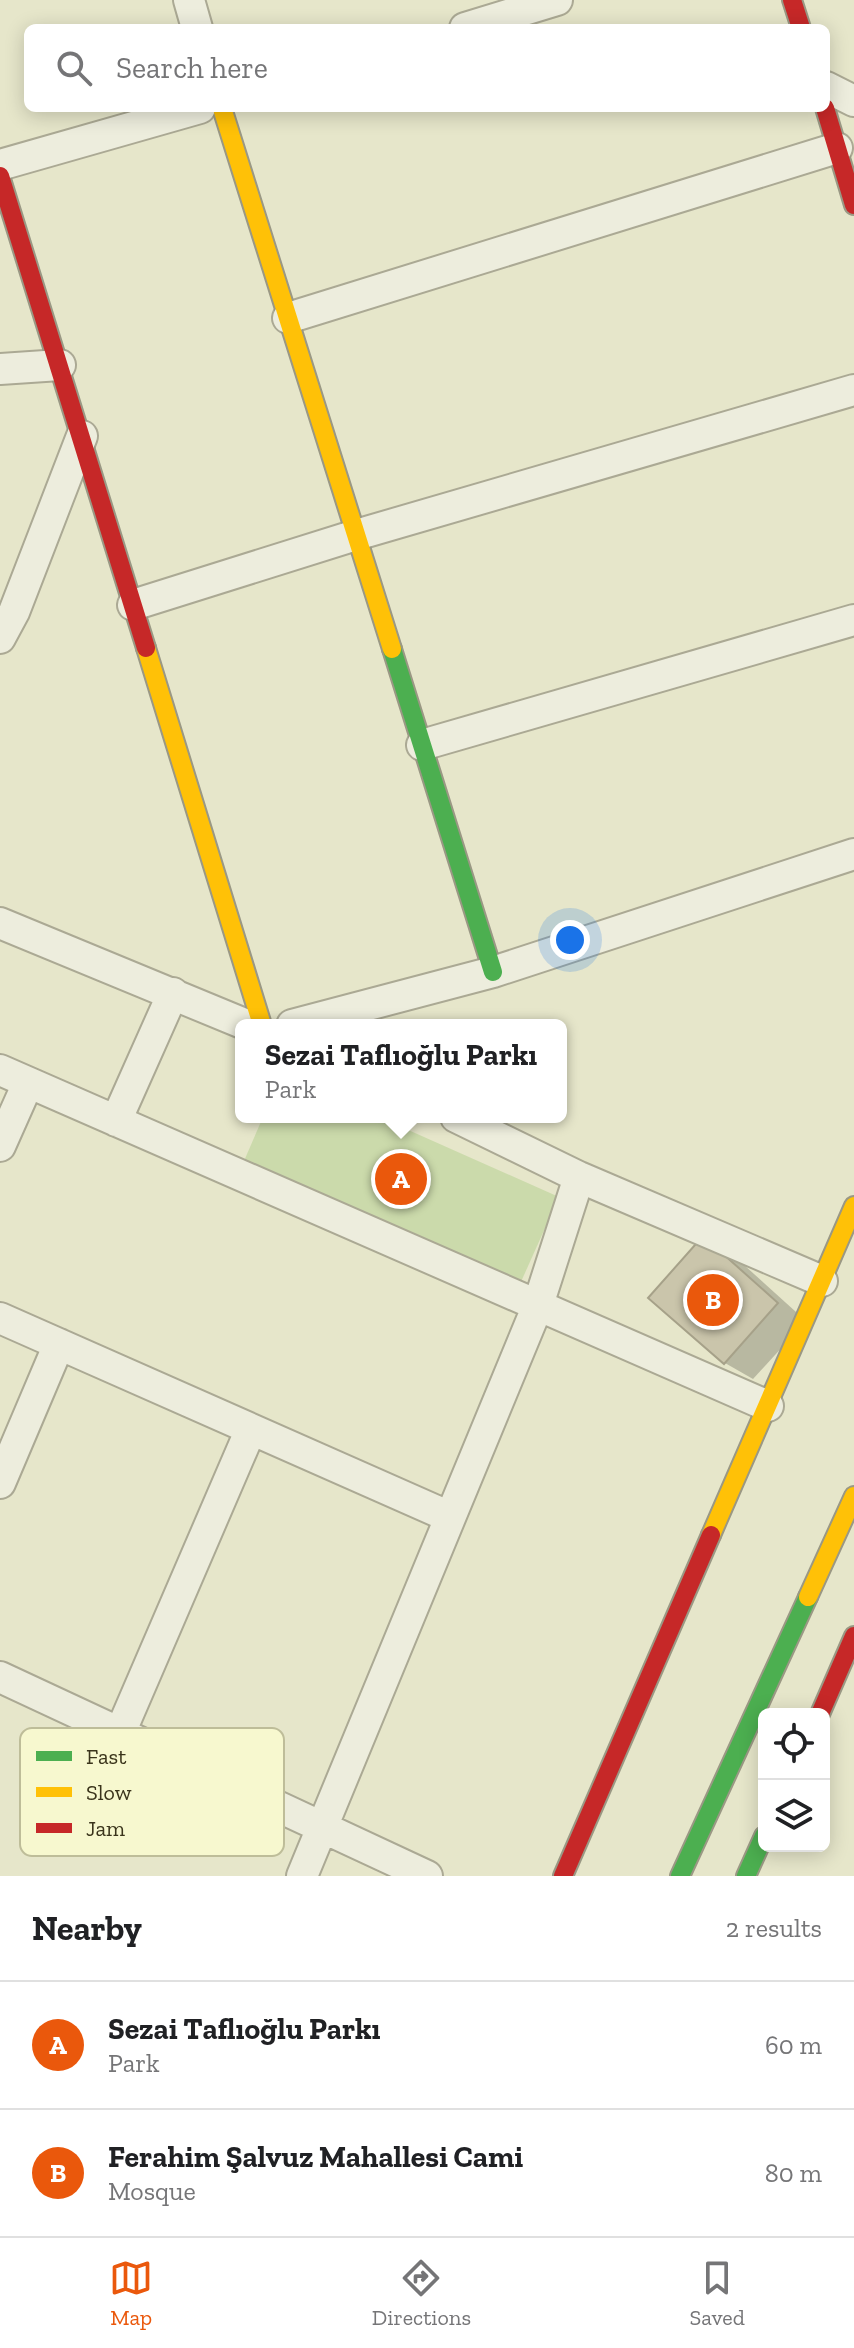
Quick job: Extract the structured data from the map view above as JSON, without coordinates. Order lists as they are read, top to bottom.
{
  "legend": ["Fast", "Slow", "Jam"],
  "page": {
    "search": "Search here",
    "popup": ["Sezai Taflıoğlu Parkı", "Park"],
    "pins": ["A", "B"],
    "heading": ["Nearby", "2 results"],
    "list": [
      {
        "mark": "A",
        "name": "Sezai Taflıoğlu Parkı",
        "note": "Park",
        "value": "60 m"
      },
      {
        "mark": "B",
        "name": "Ferahim Şalvuz Mahallesi Cami",
        "note": "Mosque",
        "value": "80 m"
      }
    ],
    "nav": ["Map", "Directions", "Saved"]
  }
}
